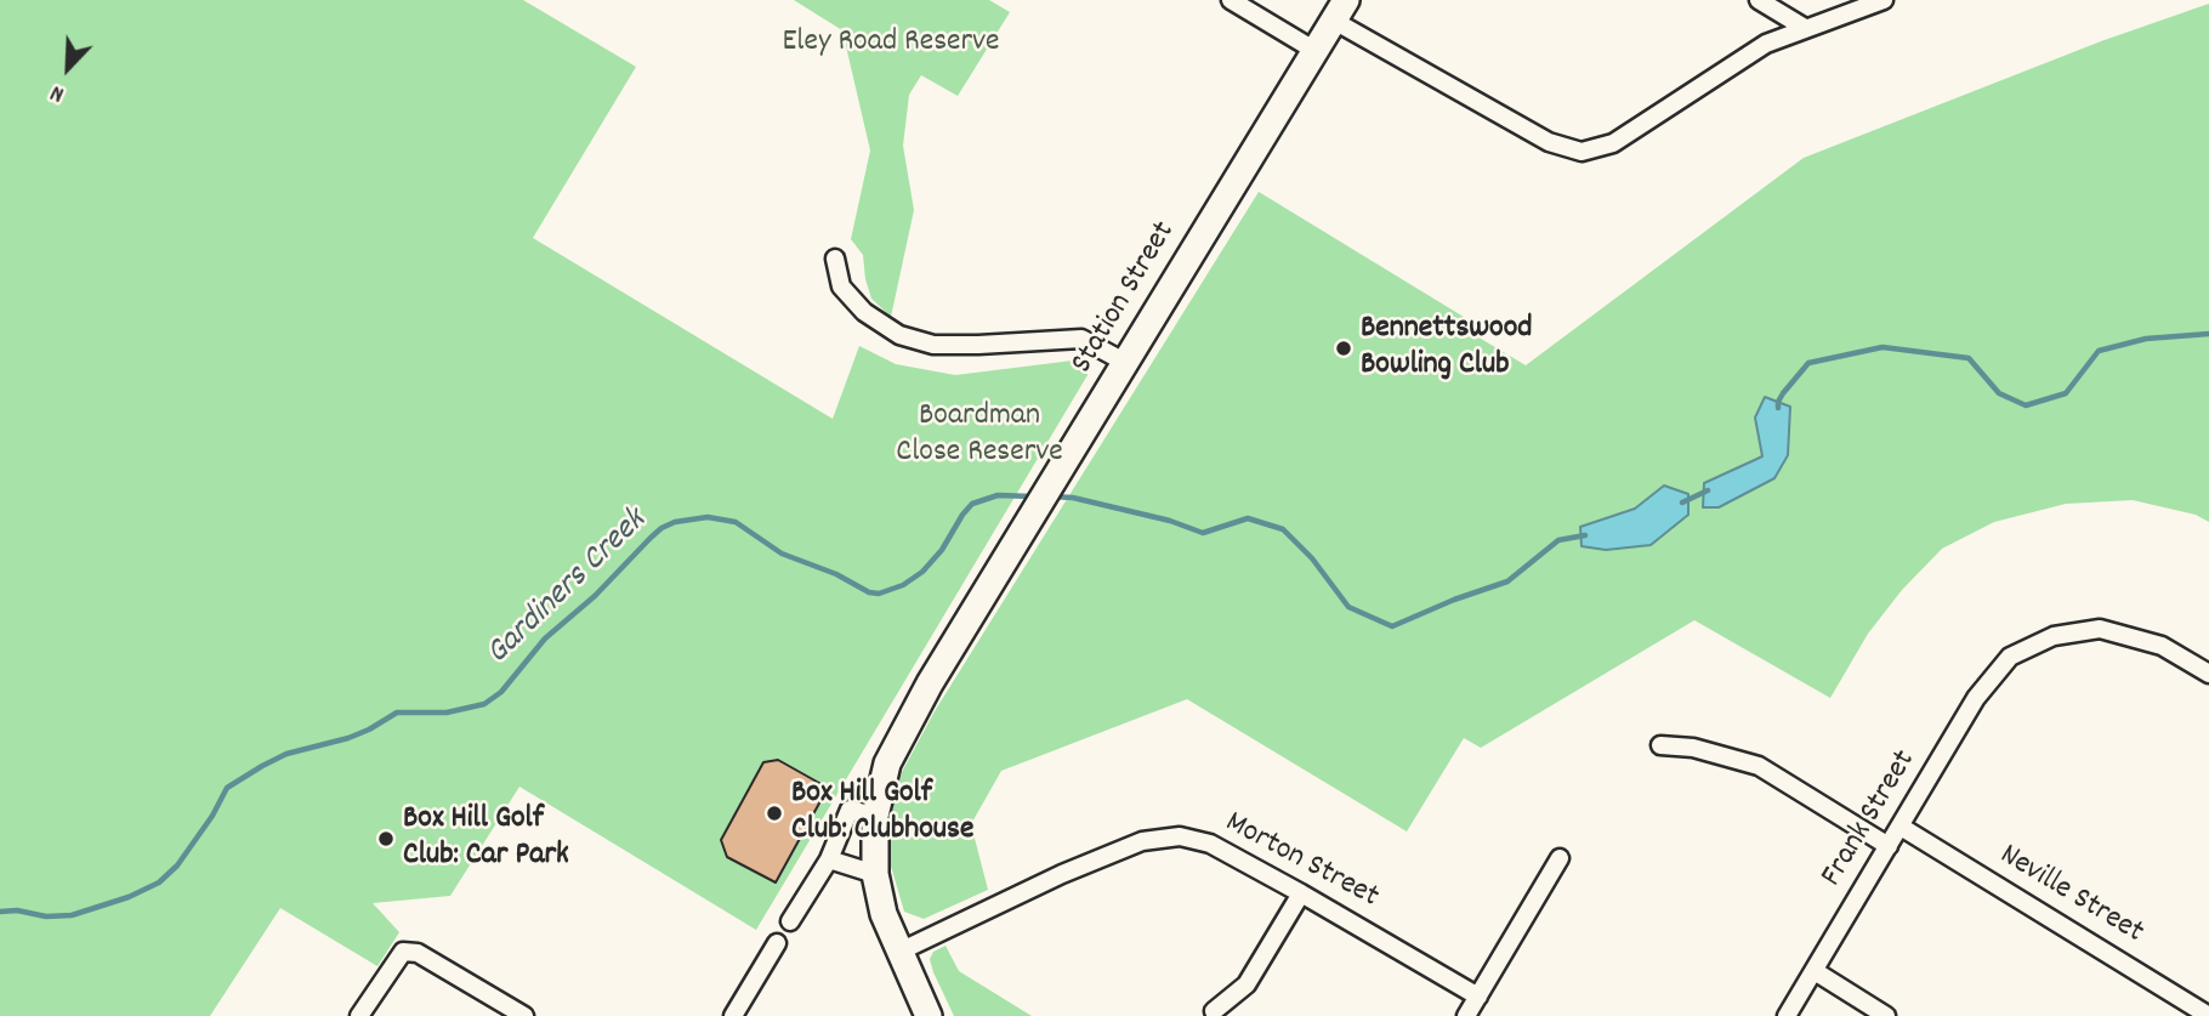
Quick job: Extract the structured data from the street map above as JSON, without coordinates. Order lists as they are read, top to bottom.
{
  "streets": {
    "main road": ["Station Street"],
    "street": ["Frank Street", "Morton Street", "Neville Street"]
  },
  "crossings": [
    ["Station Street", "Morton Street"],
    ["Frank Street", "Neville Street"]
  ],
  "water": ["Gardiners Creek"],
  "parks": ["Eley Road Reserve", "Boardman Close Reserve"],
  "places": ["Bennettswood Bowling Club", "Box Hill Golf Club: Clubhouse", "Box Hill Golf Club: Car Park"],
  "north": "bottom left"
}
